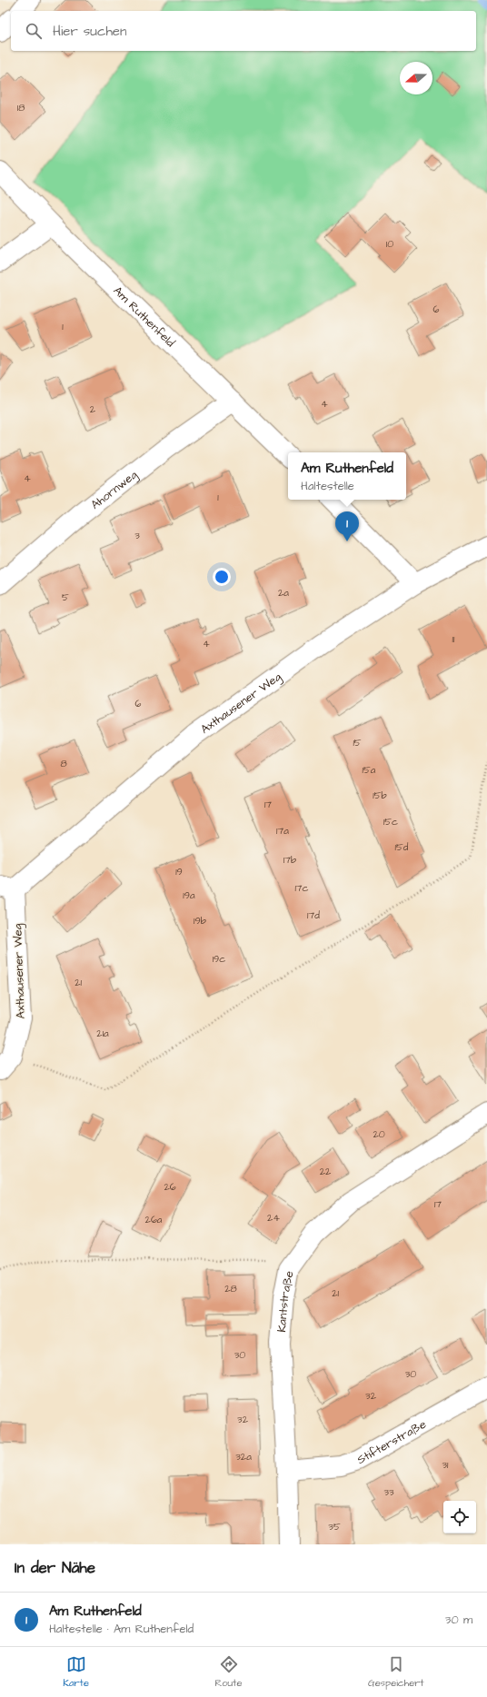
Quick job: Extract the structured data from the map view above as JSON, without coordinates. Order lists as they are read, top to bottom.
{
  "streets": {
    "street": [
      "Am Ruthenfeld",
      "Ahornweg",
      "Axthausener Weg",
      "Kantstraße",
      "Stifterstraße"
    ]
  },
  "crossings": [
    ["Am Ruthenfeld", "Ahornweg"],
    ["Kantstraße", "Stifterstraße"]
  ],
  "house_numbers": [
    "18",
    "10",
    "6",
    "1",
    "4",
    "2",
    "4",
    "1",
    "3",
    "2a",
    "5",
    "11",
    "4",
    "6",
    "15",
    "8",
    "15a",
    "15b",
    "17",
    "15c",
    "17a",
    "15d",
    "17b",
    "19",
    "17c",
    "19a",
    "17d",
    "19b",
    "19c",
    "21",
    "21a",
    "20",
    "22",
    "26",
    "17",
    "24",
    "26a",
    "28",
    "21",
    "30",
    "30",
    "32",
    "32",
    "32a",
    "31",
    "33",
    "35"
  ],
  "north": "left",
  "page": {
    "search": "Hier suchen",
    "popup": ["Am Ruthenfeld", "Haltestelle"],
    "pins": "1",
    "heading": "In der Nähe",
    "list": [
      {
        "mark": "1",
        "name": "Am Ruthenfeld",
        "note": "Haltestelle · Am Ruthenfeld",
        "value": "30 m"
      }
    ],
    "nav": ["Karte", "Route", "Gespeichert"]
  }
}
